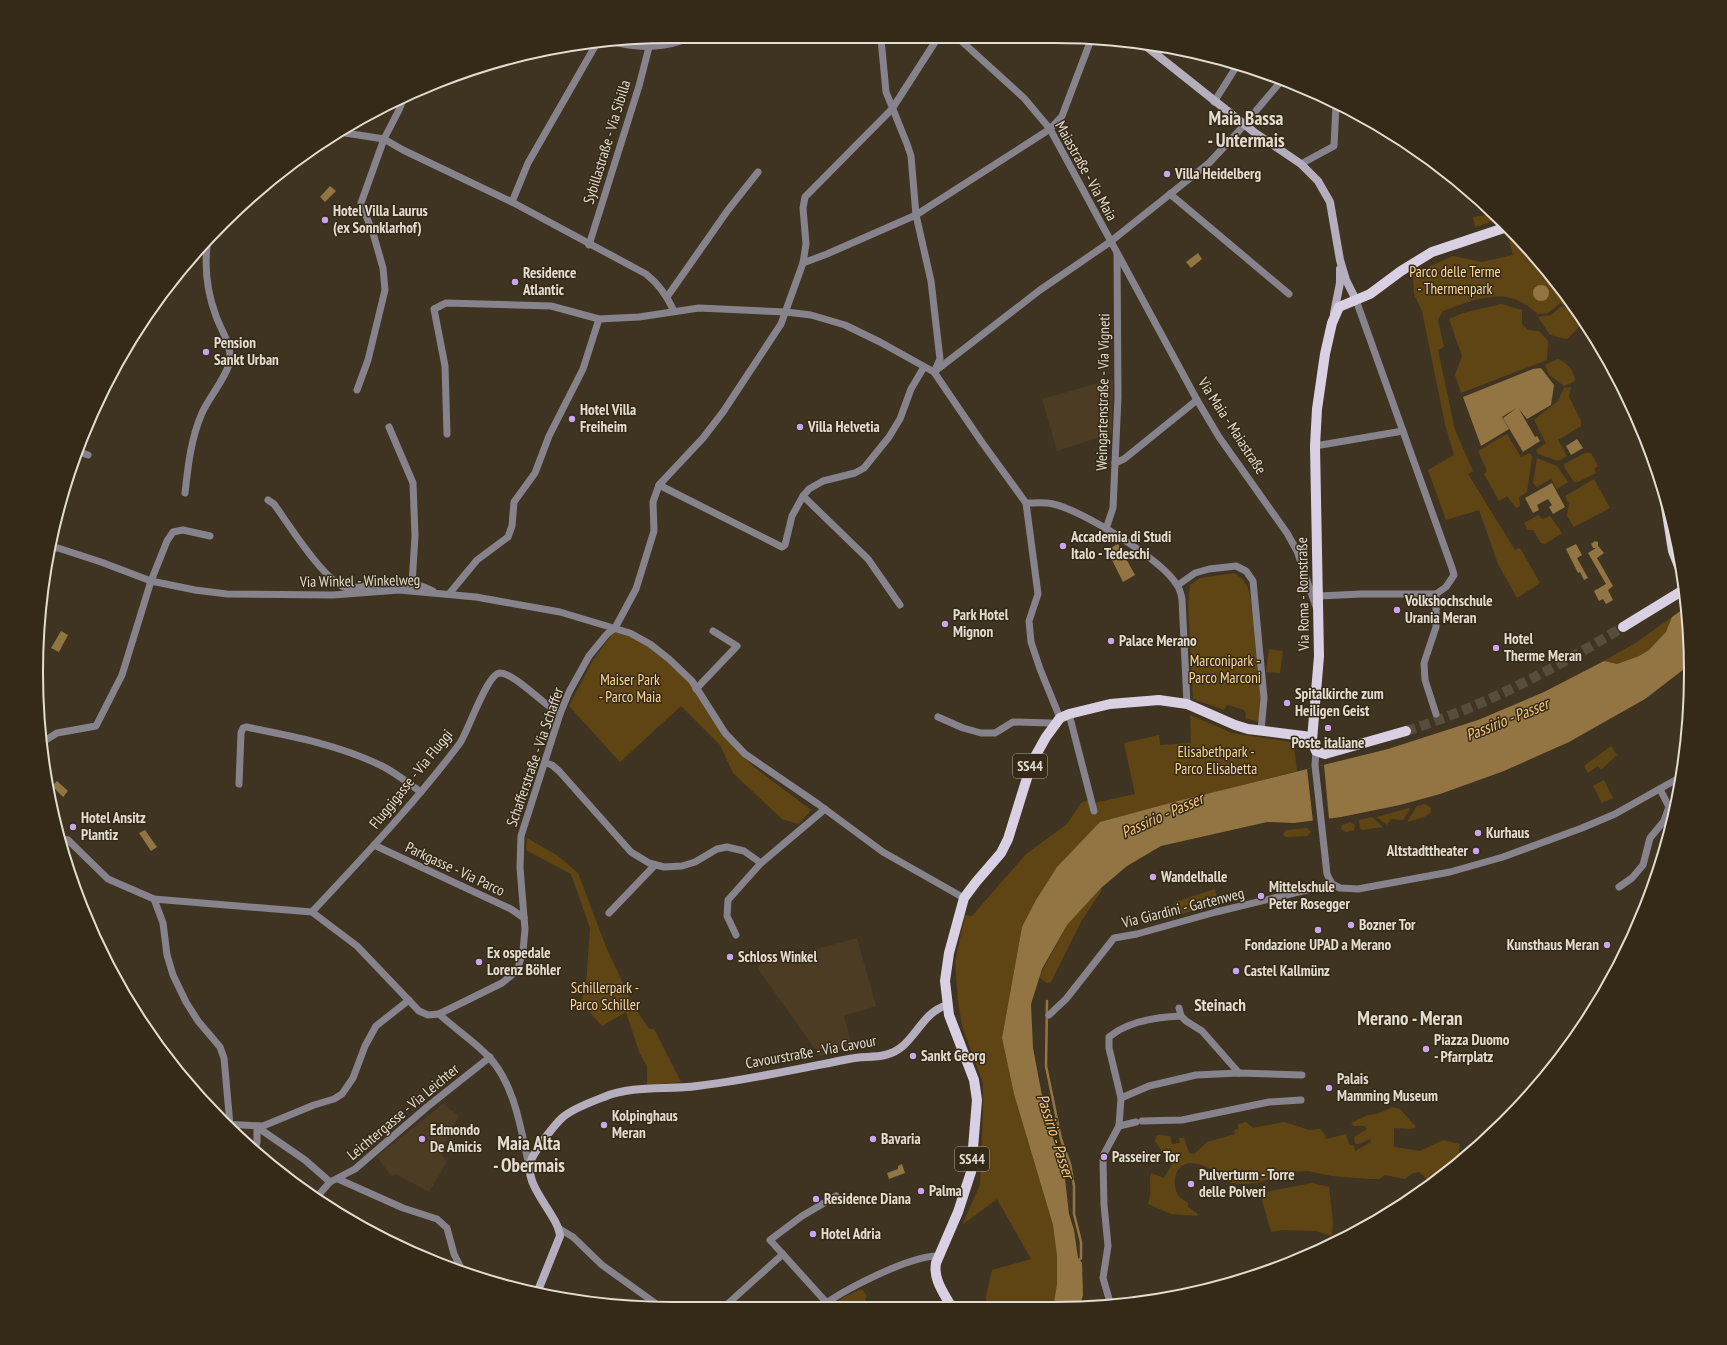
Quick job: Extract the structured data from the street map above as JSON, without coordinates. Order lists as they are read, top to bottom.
{
  "streets": {
    "main road": ["Via Roma - Romstraße", "SS44"],
    "street": [
      "Sybillastraße - Via Sibilla",
      "Maiastraße - Via Maia",
      "Weingartenstraße - Via Vigneti",
      "Via Maia - Maiastraße",
      "Via Winkel - Winkelweg",
      "Schafferstraße - Via Schaffer",
      "Fluggigasse - Via Fluggi",
      "Parkgasse - Via Parco",
      "Via Giardini - Gartenweg",
      "Cavourstraße - Via Cavour",
      "Leichtergasse - Via Leichter"
    ]
  },
  "crossings": [
    ["Maiastraße - Via Maia", "Weingartenstraße - Via Vigneti"],
    ["Maiastraße - Via Maia", "Via Maia - Maiastraße"],
    ["Weingartenstraße - Via Vigneti", "Via Maia - Maiastraße"],
    ["Via Maia - Maiastraße", "Via Roma - Romstraße"],
    ["Via Winkel - Winkelweg", "Schafferstraße - Via Schaffer"],
    ["Via Winkel - Winkelweg", "SS44"],
    ["Schafferstraße - Via Schaffer", "Fluggigasse - Via Fluggi"],
    ["Schafferstraße - Via Schaffer", "Parkgasse - Via Parco"],
    ["SS44", "Cavourstraße - Via Cavour"],
    ["Fluggigasse - Via Fluggi", "Parkgasse - Via Parco"]
  ],
  "districts": [
    "Maia Bassa - Untermais",
    "Steinach",
    "Merano - Meran",
    "Maia Alta - Obermais"
  ],
  "water": ["Passirio - Passer"],
  "parks": [
    "Parco delle Terme - Thermenpark",
    "Marconipark - Parco Marconi",
    "Maiser Park - Parco Maia",
    "Elisabethpark - Parco Elisabetta",
    "Schillerpark - Parco Schiller"
  ],
  "places": [
    "Villa Heidelberg",
    "Hotel Villa Laurus (ex Sonnklarhof)",
    "Residence Atlantic",
    "Pension Sankt Urban",
    "Hotel Villa Freiheim",
    "Villa Helvetia",
    "Accademia di Studi Italo - Tedeschi",
    "Volkshochschule Urania Meran",
    "Park Hotel Mignon",
    "Palace Merano",
    "Hotel Therme Meran",
    "Spitalkirche zum Heiligen Geist",
    "Poste italiane",
    "Hotel Ansitz Plantiz",
    "Kurhaus",
    "Altstadttheater",
    "Wandelhalle",
    "Mittelschule Peter Rosegger",
    "Bozner Tor",
    "Fondazione UPAD a Merano",
    "Kunsthaus Meran",
    "Schloss Winkel",
    "Ex ospedale Lorenz Böhler",
    "Castel Kallmünz",
    "Piazza Duomo - Pfarrplatz",
    "Sankt Georg",
    "Palais Mamming Museum",
    "Kolpinghaus Meran",
    "Edmondo De Amicis",
    "Bavaria",
    "Passeirer Tor",
    "Pulverturm - Torre delle Polveri",
    "Palma",
    "Residence Diana",
    "Hotel Adria"
  ]
}
